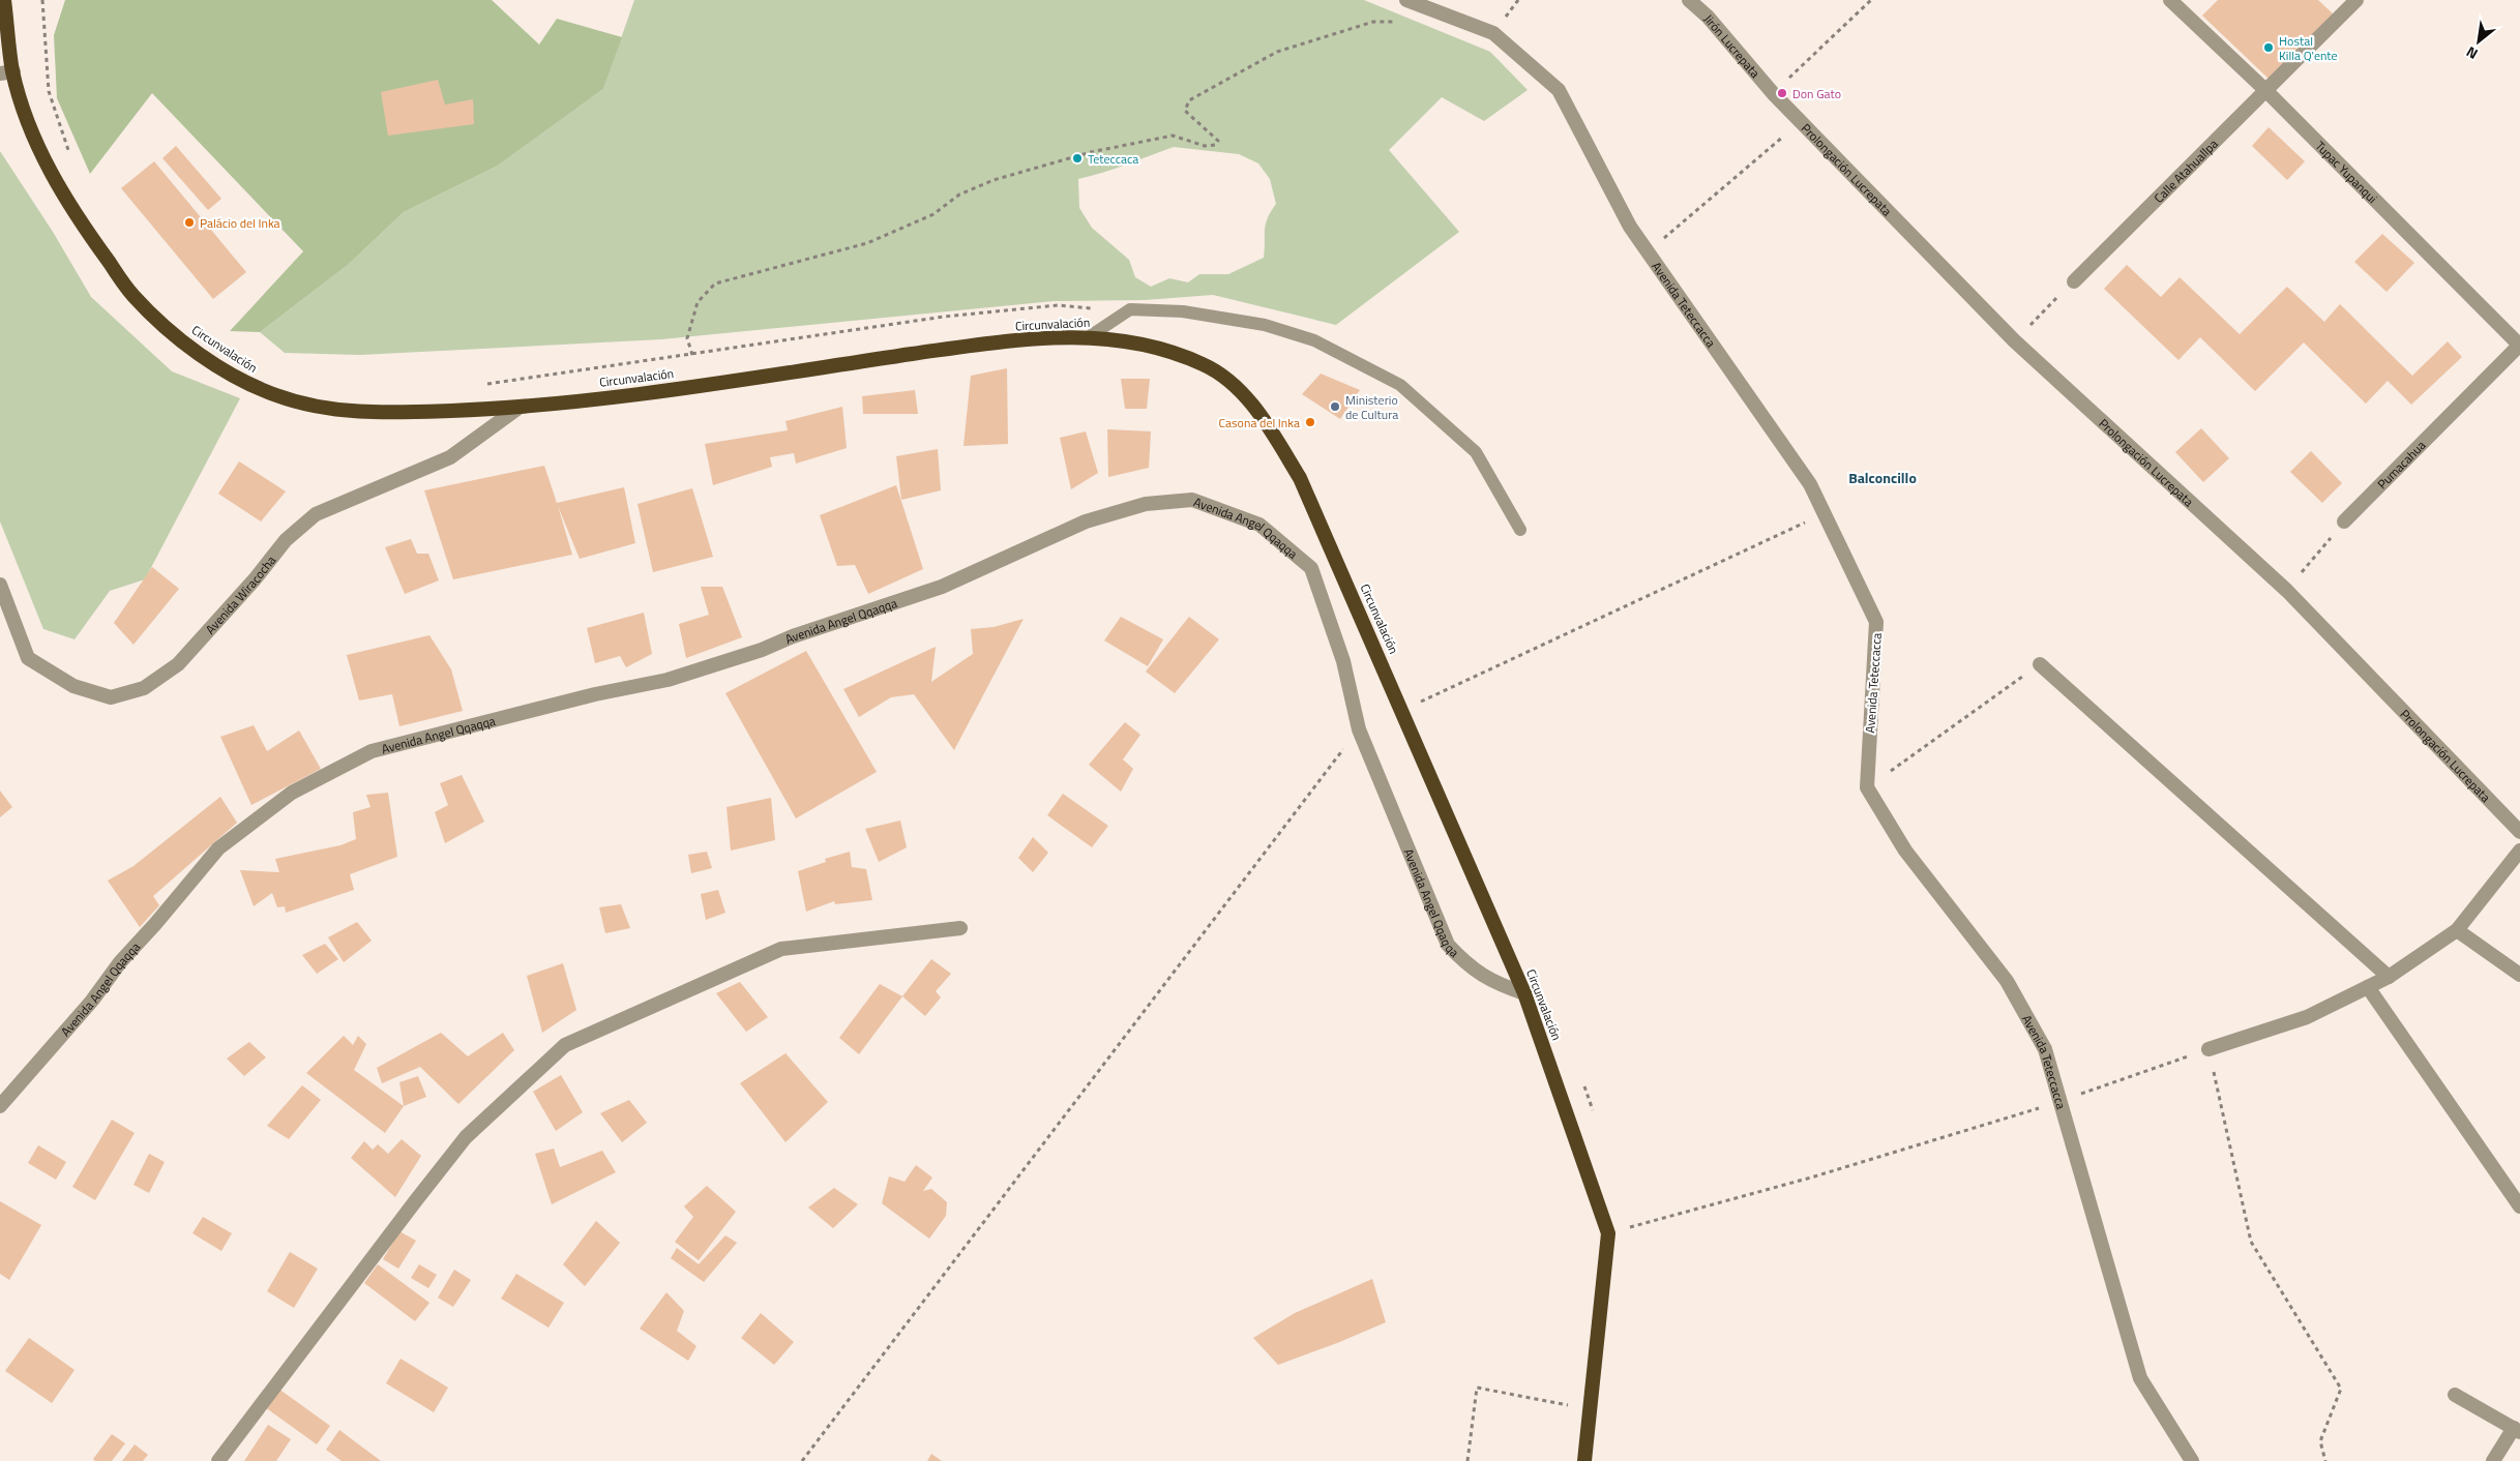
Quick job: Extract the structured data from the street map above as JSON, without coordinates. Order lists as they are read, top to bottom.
{
  "streets": {
    "highway": ["Circunvalación"],
    "street": [
      "Jirón Lucrepata",
      "Prolongación Lucrepata",
      "Calle Atahuallpa",
      "Tupac Yupanqui",
      "Avenida Teteccacca",
      "Pumacahua",
      "Avenida Angel Qqaqqa",
      "Avenida Wiracocha"
    ]
  },
  "crossings": [
    ["Jirón Lucrepata", "Prolongación Lucrepata"],
    ["Calle Atahuallpa", "Tupac Yupanqui"],
    ["Tupac Yupanqui", "Pumacahua"],
    ["Circunvalación", "Avenida Angel Qqaqqa"],
    ["Circunvalación", "Avenida Wiracocha"]
  ],
  "districts": ["Balconcillo"],
  "places": [
    "Hostal Killa Q'ente",
    "Don Gato",
    "Teteccaca",
    "Palácio del Inka",
    "Ministerio de Cultura",
    "Casona del Inka"
  ],
  "north": "bottom left"
}
